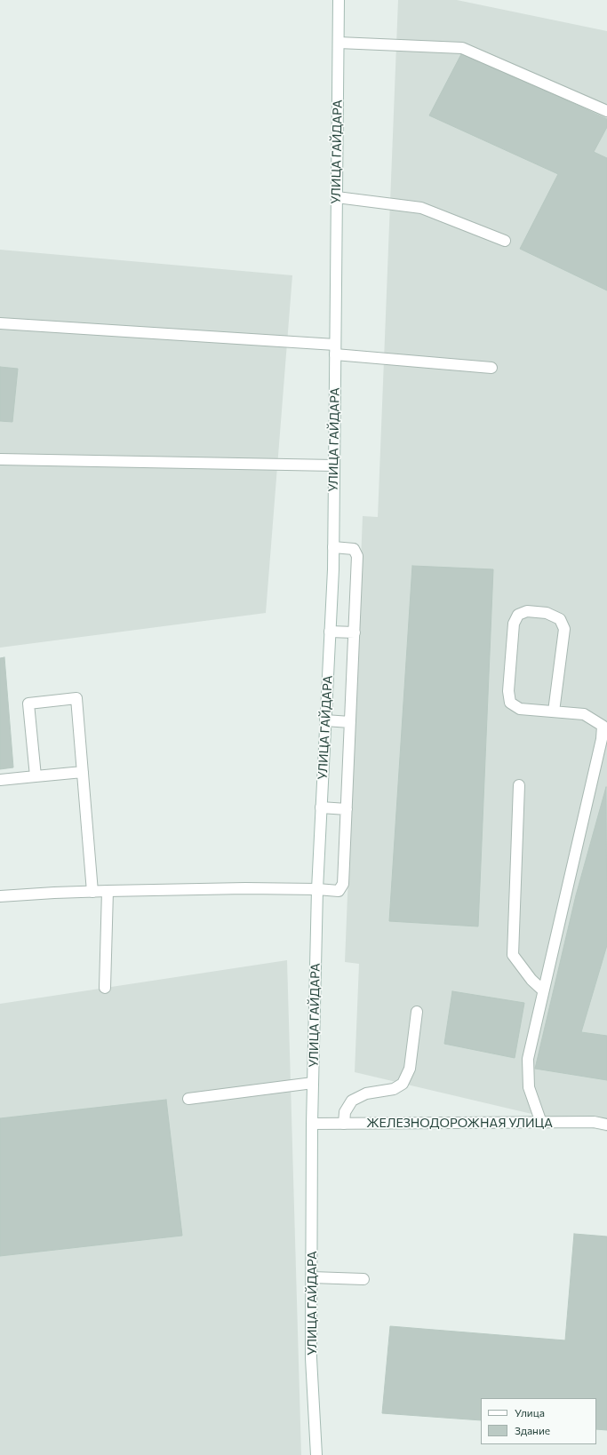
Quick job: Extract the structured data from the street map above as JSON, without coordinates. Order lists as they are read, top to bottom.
{
  "streets": {
    "main road": ["УЛИЦА ГАЙДАРА", "ЖЕЛЕЗНОДОРОЖНАЯ УЛИЦА"]
  },
  "crossings": [
    ["УЛИЦА ГАЙДАРА", "ЖЕЛЕЗНОДОРОЖНАЯ УЛИЦА"]
  ],
  "legend": ["Улица", "Здание"]
}
